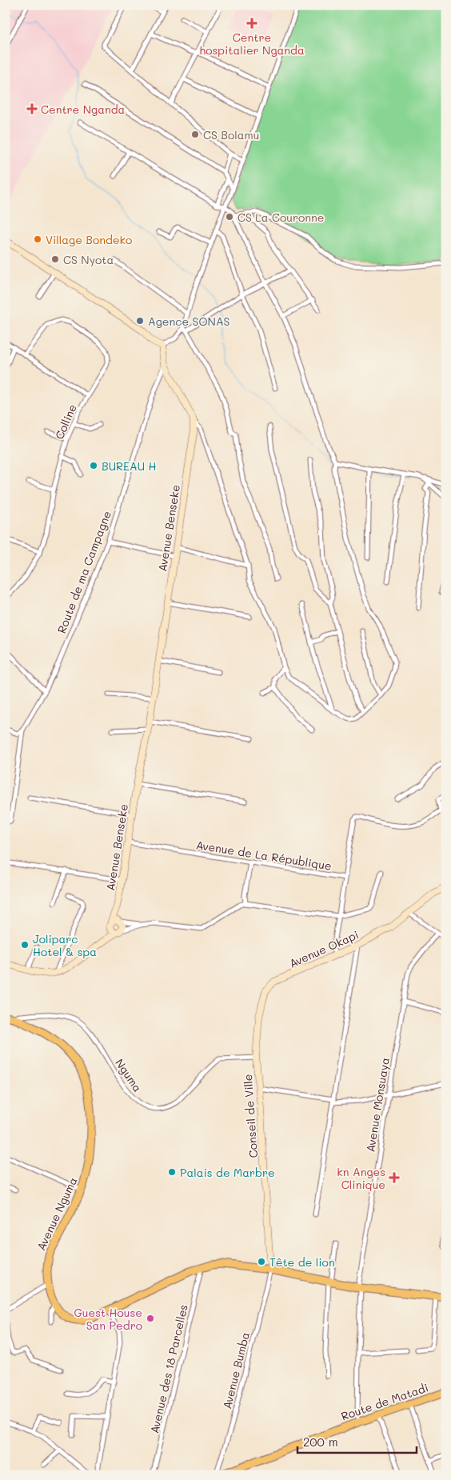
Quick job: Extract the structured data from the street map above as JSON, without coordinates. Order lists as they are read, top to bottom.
{
  "streets": {
    "main road": ["Avenue Nguma", "Route de Matadi"],
    "street": [
      "Colline",
      "Avenue Benseke",
      "Route de ma Campagne",
      "Avenue de La République",
      "Avenue Okapi",
      "Nguma",
      "Avenue Monsuaya",
      "Conseil de Ville",
      "Avenue des 18 Parcelles",
      "Avenue Bumba"
    ]
  },
  "crossings": [
    ["Avenue Benseke", "Route de ma Campagne"],
    ["Avenue Benseke", "Avenue de La République"],
    ["Avenue de La République", "Avenue Okapi"],
    ["Avenue Okapi", "Nguma"],
    ["Avenue Okapi", "Conseil de Ville"],
    ["Nguma", "Conseil de Ville"],
    ["Nguma", "Avenue Nguma"],
    ["Avenue Monsuaya", "Avenue Nguma"],
    ["Avenue Monsuaya", "Route de Matadi"],
    ["Conseil de Ville", "Avenue Nguma"],
    ["Conseil de Ville", "Avenue Bumba"],
    ["Avenue Nguma", "Avenue des 18 Parcelles"],
    ["Avenue Nguma", "Avenue Bumba"],
    ["Avenue Bumba", "Route de Matadi"]
  ],
  "places": {
    "health": ["Centre hospitalier Nganda", "Centre Nganda", "kn Anges Clinique"],
    "other": [
      "CS Bolamu",
      "CS La Couronne",
      "Village Bondeko",
      "CS Nyota",
      "Agence SONAS",
      "BUREAU H",
      "Joliparc Hotel & spa",
      "Palais de Marbre",
      "Tête de lion",
      "Guest House San Pedro"
    ]
  },
  "scale_bar": "200 m"
}
